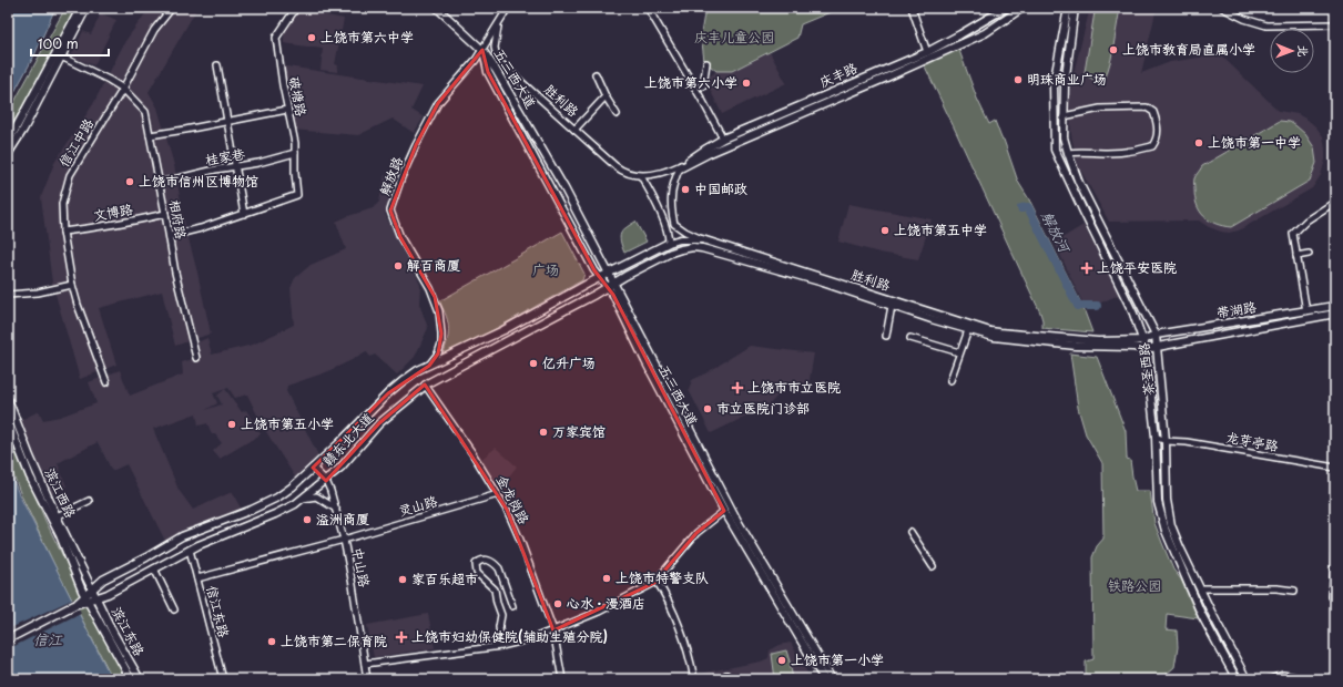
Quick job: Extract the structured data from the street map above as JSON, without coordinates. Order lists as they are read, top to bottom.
{
  "streets": {
    "main road": [
      "庆丰路",
      "五三西大道",
      "胜利路",
      "带湖路",
      "茶圣西路",
      "赣东北大道",
      "滨江西路",
      "滨江东路"
    ],
    "street": [
      "破塘路",
      "信江中路",
      "桂家巷",
      "解放路",
      "文博路",
      "相府路",
      "龙芽亭路",
      "金龙岗路",
      "灵山路",
      "中山路",
      "信江东路"
    ]
  },
  "crossings": [
    ["庆丰路", "胜利路"],
    ["五三西大道", "胜利路"],
    ["五三西大道", "解放路"],
    ["五三西大道", "赣东北大道"],
    ["破塘路", "桂家巷"],
    ["胜利路", "解放路"],
    ["胜利路", "带湖路"],
    ["胜利路", "茶圣西路"],
    ["胜利路", "赣东北大道"],
    ["胜利路", "滨江西路"],
    ["胜利路", "中山路"],
    ["胜利路", "滨江东路"],
    ["信江中路", "文博路"],
    ["信江中路", "相府路"],
    ["桂家巷", "相府路"],
    ["文博路", "相府路"],
    ["带湖路", "茶圣西路"],
    ["茶圣西路", "龙芽亭路"],
    ["赣东北大道", "滨江西路"],
    ["赣东北大道", "金龙岗路"],
    ["赣东北大道", "中山路"],
    ["赣东北大道", "信江东路"],
    ["赣东北大道", "滨江东路"],
    ["滨江西路", "滨江东路"],
    ["金龙岗路", "灵山路"],
    ["灵山路", "中山路"],
    ["灵山路", "信江东路"]
  ],
  "water": ["解放河", "信江"],
  "parks": ["庆丰儿童公园", "广场", "铁路公园"],
  "places": {
    "other": [
      "上饶市第六中学",
      "上饶市教育局直属小学",
      "明珠商业广场",
      "上饶市第六小学",
      "上饶市第一中学",
      "上饶市信州区博物馆",
      "中国邮政",
      "上饶市第五中学",
      "解百商厦",
      "亿升广场",
      "市立医院门诊部",
      "上饶市第五小学",
      "万家宾馆",
      "溢洲商厦",
      "上饶市特警支队",
      "家百乐超市",
      "心水 · 漫酒店",
      "上饶市第二保育院",
      "上饶市第一小学"
    ],
    "health": ["上饶平安医院", "上饶市市立医院", "上饶市妇幼保健院(辅助生殖分院)"]
  },
  "scale_bar": "100 m",
  "north": "right"
}
